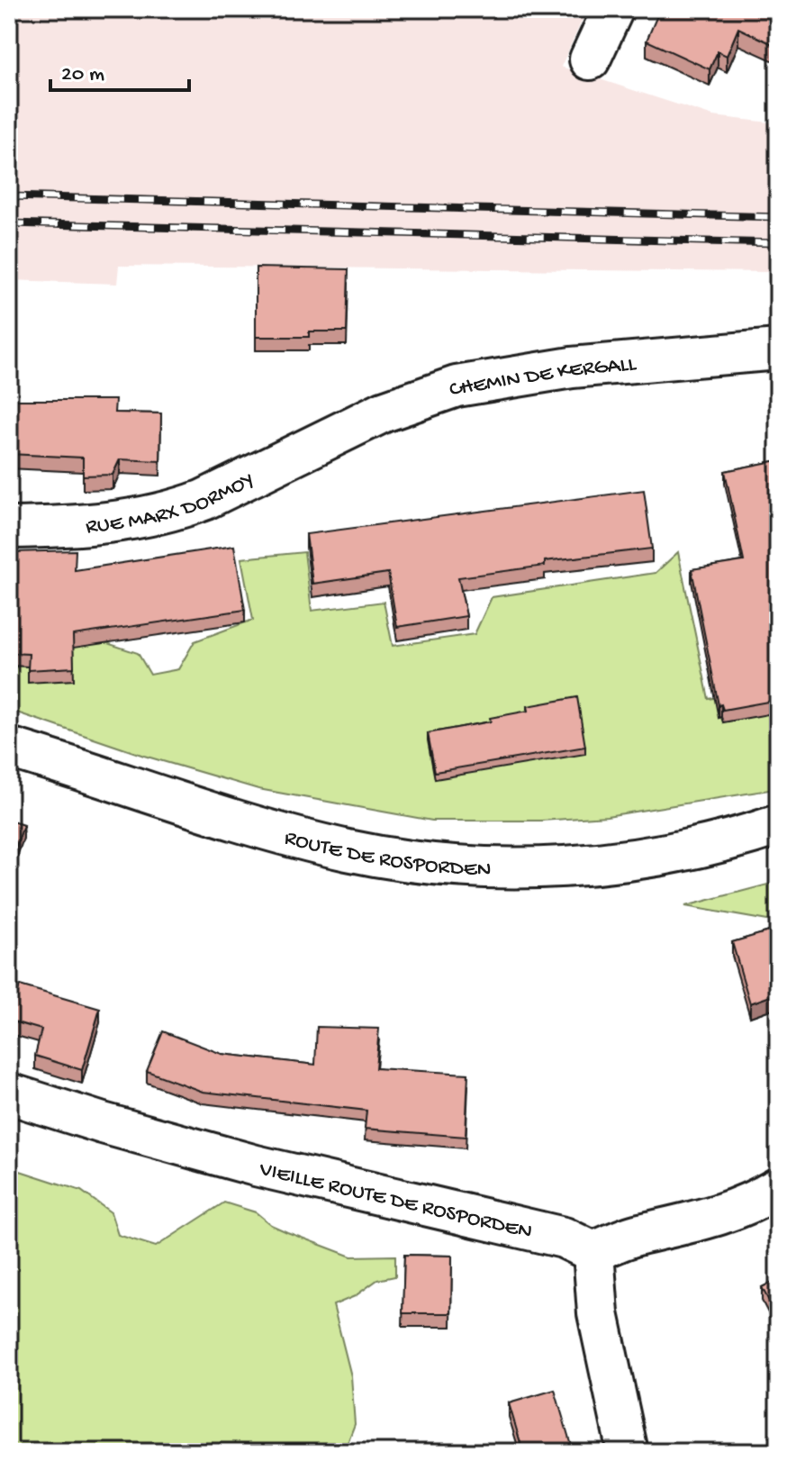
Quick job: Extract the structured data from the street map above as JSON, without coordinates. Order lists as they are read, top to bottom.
{
  "streets": {
    "street": [
      "CHEMIN DE KERGALL",
      "RUE MARX DORMOY",
      "ROUTE DE ROSPORDEN",
      "VIEILLE ROUTE DE ROSPORDEN"
    ]
  },
  "crossings": [
    ["CHEMIN DE KERGALL", "RUE MARX DORMOY"]
  ],
  "scale_bar": "20 m"
}
